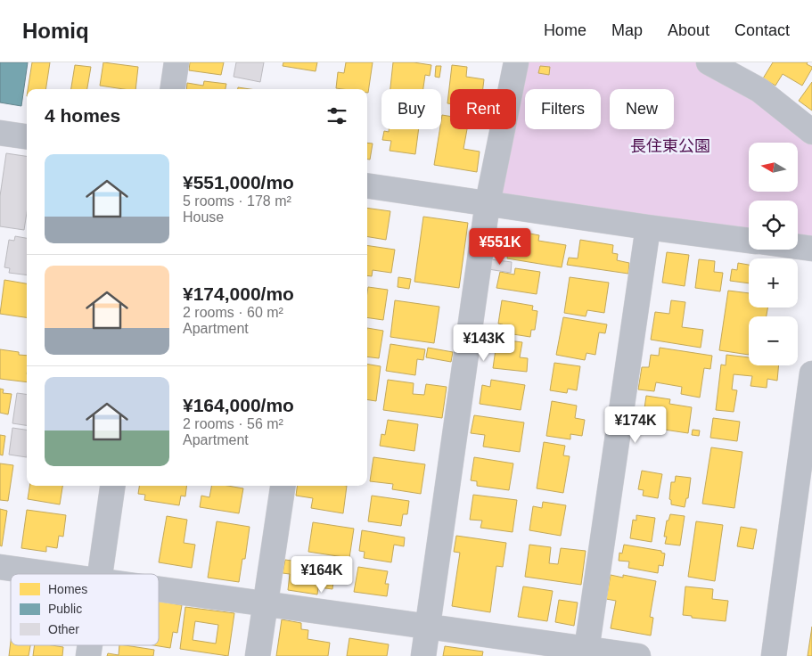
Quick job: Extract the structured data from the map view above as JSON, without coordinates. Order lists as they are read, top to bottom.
{
  "parks": ["長住東公園"],
  "legend": ["Homes", "Public", "Other"],
  "north": "left",
  "page": {
    "header": "Homiq",
    "nav": [
      "Home",
      "Map",
      "About",
      "Contact"
    ],
    "chip": [
      "Buy",
      "Rent",
      "Filters",
      "New"
    ],
    "heading": "4 homes",
    "map_buttons": ["+", "−"],
    "list": [
      {
        "name": "¥551,000/mo",
        "note": "5 rooms · 178 m² · House"
      },
      {
        "name": "¥174,000/mo",
        "note": "2 rooms · 60 m² · Apartment"
      },
      {
        "name": "¥164,000/mo",
        "note": "2 rooms · 56 m² · Apartment"
      }
    ],
    "price": [
      "¥551K",
      "¥143K",
      "¥174K",
      "¥164K"
    ]
  }
}
